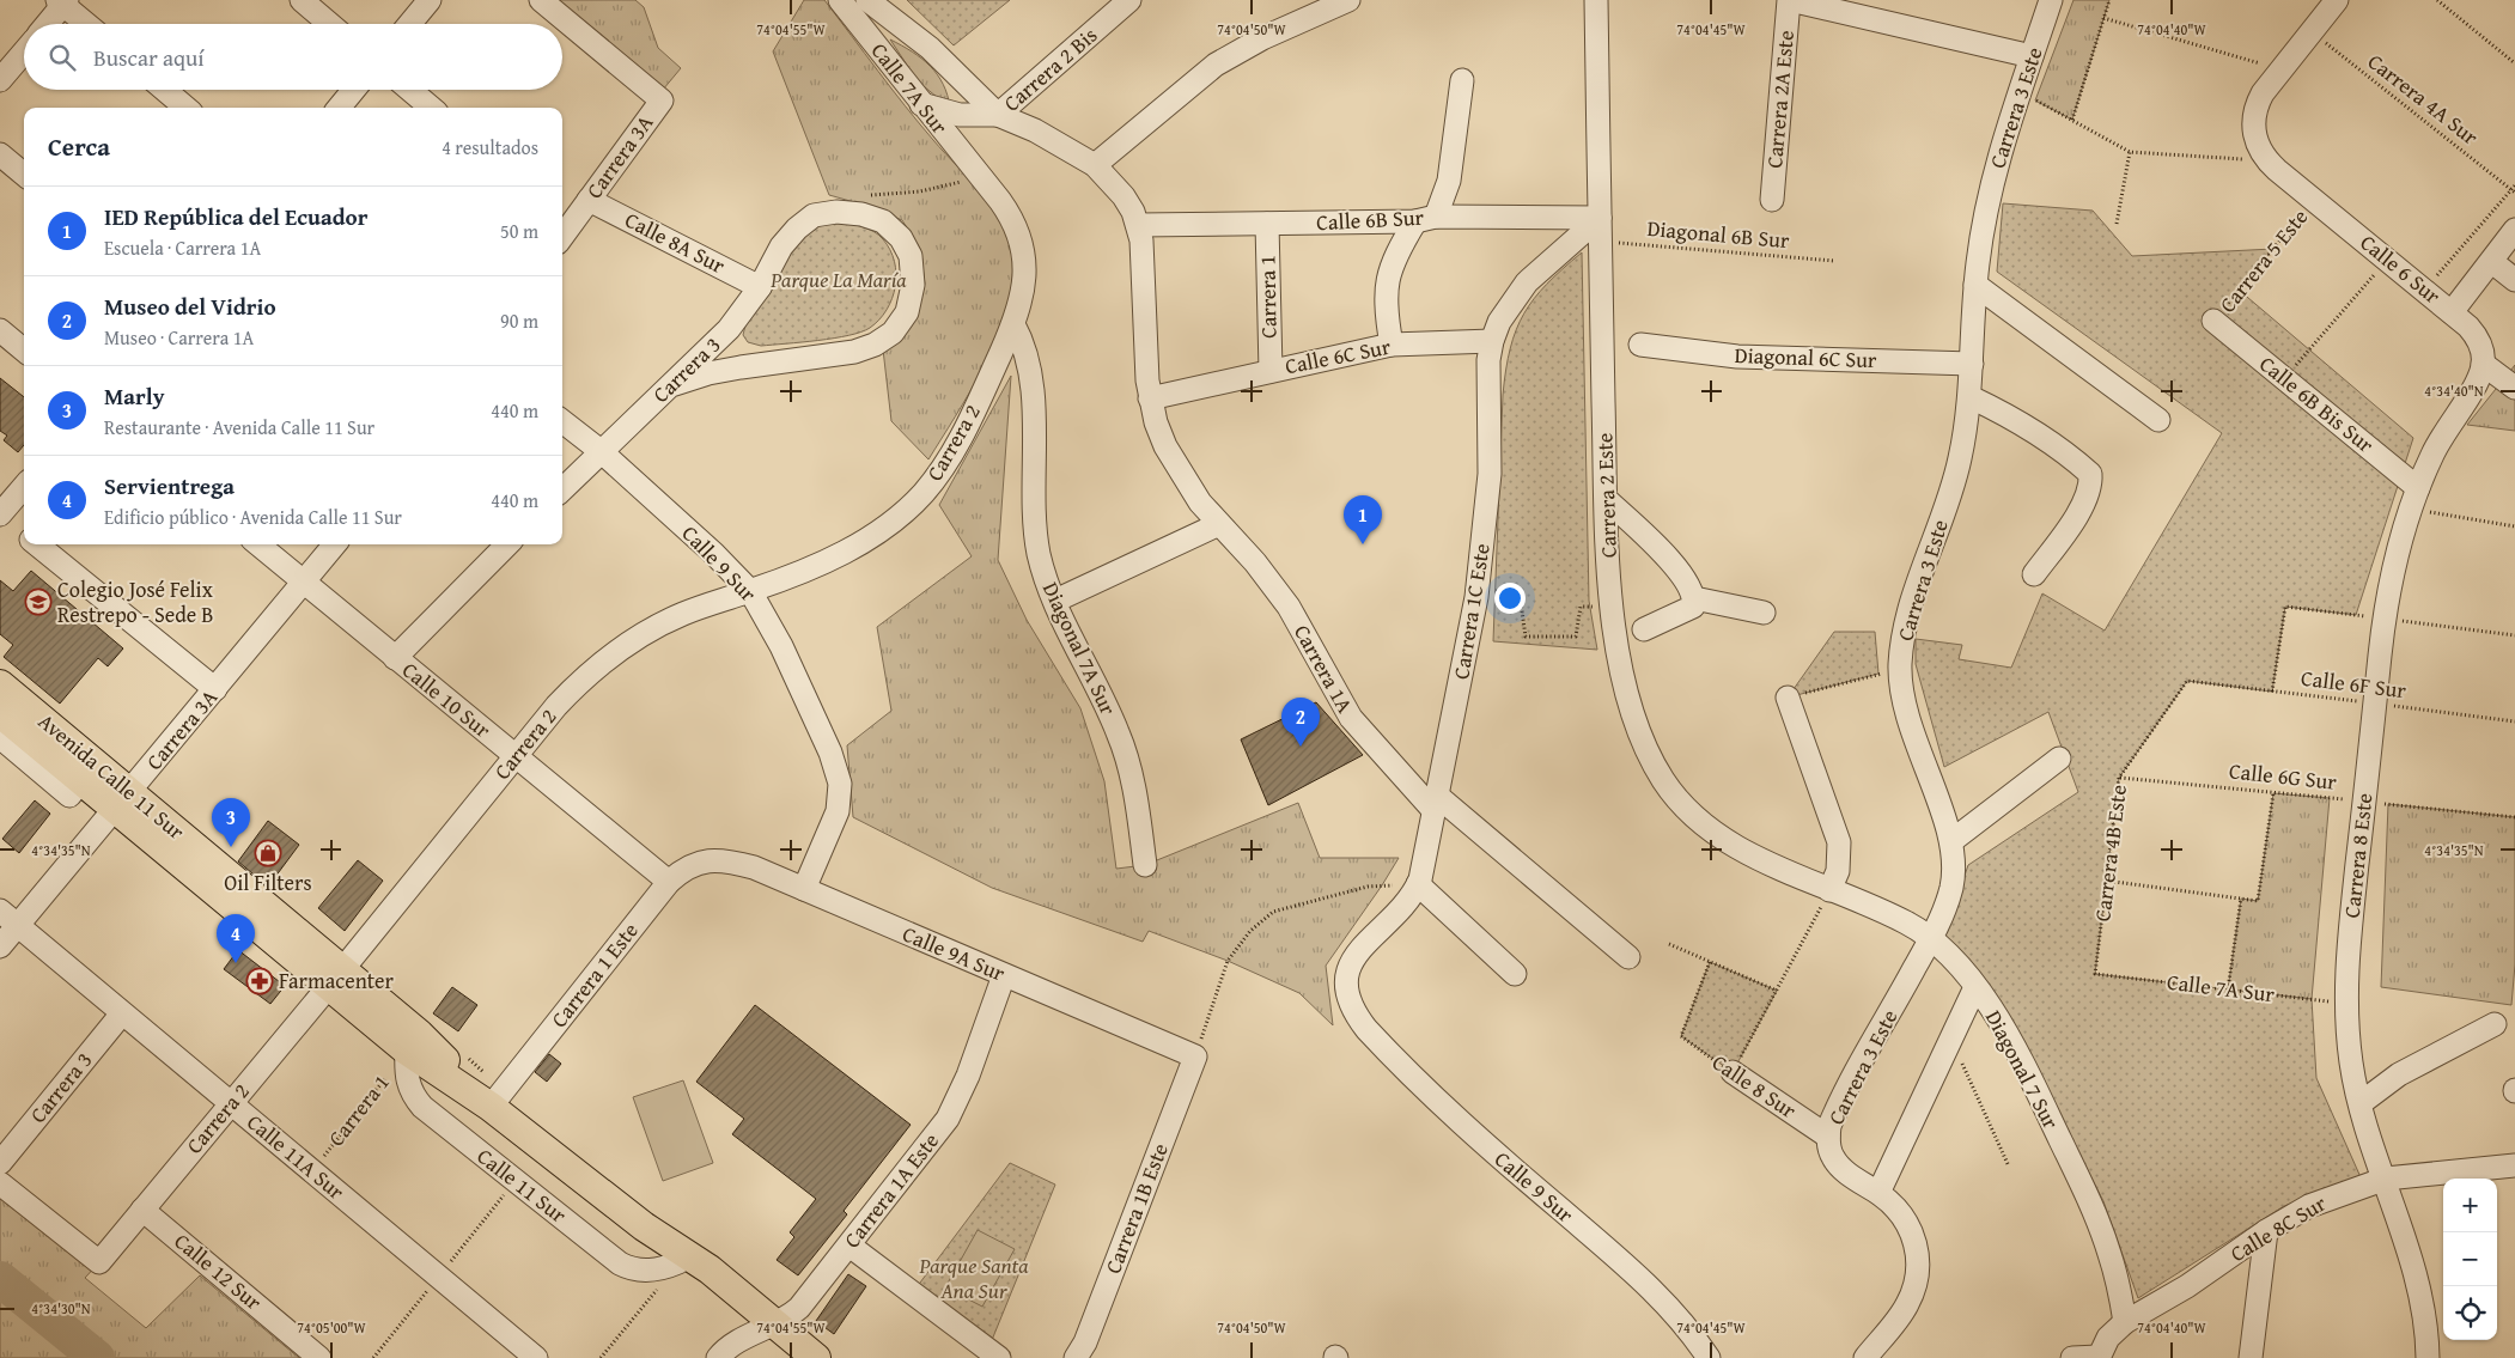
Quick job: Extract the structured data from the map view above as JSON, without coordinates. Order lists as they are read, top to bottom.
{
  "streets": {
    "main road": ["Avenida Calle 11 Sur"],
    "street": [
      "Carrera 2 Bis",
      "Calle 7A Sur",
      "Carrera 2A Este",
      "Carrera 3 Este",
      "Carrera 3A",
      "Calle 6B Sur",
      "Calle 8A Sur",
      "Calle 6 Sur",
      "Carrera 1",
      "Calle 6C Sur",
      "Diagonal 6C Sur",
      "Carrera 3",
      "Calle 6B Bis Sur",
      "Carrera 2",
      "Carrera 2 Este",
      "Calle 9 Sur",
      "Carrera 1C Este",
      "Diagonal 7A Sur",
      "Carrera 1A",
      "Calle 10 Sur",
      "Carrera 8 Este",
      "Calle 9A Sur",
      "Carrera 1 Este",
      "Diagonal 7 Sur",
      "Calle 8 Sur",
      "Calle 11A Sur",
      "Calle 11 Sur",
      "Carrera 1A Este",
      "Carrera 1B Este",
      "Calle 8C Sur",
      "Calle 12 Sur"
    ],
    "path": [
      "Carrera 4A Sur",
      "Diagonal 6B Sur",
      "Carrera 5 Este",
      "Calle 6F Sur",
      "Calle 6G Sur",
      "Carrera 4B Este"
    ]
  },
  "crossings": [
    ["Calle 7A Sur", "Carrera 2"],
    ["Calle 7A Sur", "Diagonal 7A Sur"],
    ["Calle 7A Sur", "Carrera 4B Este"],
    ["Calle 7A Sur", "Carrera 8 Este"],
    ["Carrera 3 Este", "Diagonal 6C Sur"],
    ["Carrera 3 Este", "Diagonal 7 Sur"],
    ["Carrera 3 Este", "Calle 8 Sur"],
    ["Carrera 3A", "Calle 8A Sur"],
    ["Carrera 3A", "Calle 10 Sur"],
    ["Carrera 3A", "Avenida Calle 11 Sur"],
    ["Carrera 3A", "Calle 11A Sur"],
    ["Calle 6B Sur", "Carrera 1"],
    ["Calle 6B Sur", "Carrera 2 Este"],
    ["Calle 6B Sur", "Carrera 1C Este"],
    ["Calle 6B Sur", "Carrera 1A"],
    ["Diagonal 6B Sur", "Carrera 2 Este"],
    ["Calle 8A Sur", "Carrera 3"],
    ["Carrera 5 Este", "Calle 6 Sur"],
    ["Carrera 5 Este", "Calle 6B Bis Sur"],
    ["Calle 6 Sur", "Carrera 8 Este"],
    ["Carrera 1", "Calle 6C Sur"],
    ["Carrera 1", "Avenida Calle 11 Sur"],
    ["Carrera 1", "Calle 11A Sur"],
    ["Carrera 1", "Calle 11 Sur"],
    ["Calle 6C Sur", "Carrera 1C Este"],
    ["Calle 6C Sur", "Carrera 1A"],
    ["Carrera 3", "Calle 9 Sur"],
    ["Carrera 3", "Calle 11A Sur"],
    ["Calle 6B Bis Sur", "Carrera 8 Este"],
    ["Carrera 2", "Calle 9 Sur"],
    ["Carrera 2", "Diagonal 7A Sur"],
    ["Carrera 2", "Calle 10 Sur"],
    ["Carrera 2", "Avenida Calle 11 Sur"],
    ["Carrera 2", "Calle 11A Sur"],
    ["Carrera 2", "Calle 12 Sur"],
    ["Carrera 2 Este", "Carrera 1C Este"],
    ["Carrera 2 Este", "Diagonal 7 Sur"],
    ["Calle 9 Sur", "Carrera 1C Este"],
    ["Calle 9 Sur", "Calle 9A Sur"],
    ["Carrera 1C Este", "Carrera 1A"],
    ["Calle 6F Sur", "Carrera 4B Este"],
    ["Calle 6F Sur", "Carrera 8 Este"],
    ["Calle 10 Sur", "Carrera 1 Este"],
    ["Avenida Calle 11 Sur", "Carrera 1 Este"],
    ["Avenida Calle 11 Sur", "Calle 11 Sur"],
    ["Avenida Calle 11 Sur", "Carrera 1A Este"],
    ["Calle 6G Sur", "Carrera 4B Este"],
    ["Calle 6G Sur", "Carrera 8 Este"],
    ["Carrera 8 Este", "Calle 8C Sur"],
    ["Calle 9A Sur", "Carrera 1 Este"],
    ["Calle 9A Sur", "Carrera 1A Este"],
    ["Calle 9A Sur", "Carrera 1B Este"],
    ["Diagonal 7 Sur", "Calle 8C Sur"]
  ],
  "parks": ["Parque La María", "Parque Santa Ana Sur"],
  "places": {
    "school or university": ["Colegio José Felix Restrepo - Sede B"],
    "shop": ["Oil Filters"],
    "pharmacy": ["Farmacenter"]
  },
  "page": {
    "search": "Buscar aquí",
    "heading": ["Cerca", "4 resultados"],
    "list": [
      {
        "mark": "1",
        "name": "IED República del Ecuador",
        "note": "Escuela · Carrera 1A",
        "value": "50 m"
      },
      {
        "mark": "2",
        "name": "Museo del Vidrio",
        "note": "Museo · Carrera 1A",
        "value": "90 m"
      },
      {
        "mark": "3",
        "name": "Marly",
        "note": "Restaurante · Avenida Calle 11 Sur",
        "value": "440 m"
      },
      {
        "mark": "4",
        "name": "Servientrega",
        "note": "Edificio público · Avenida Calle 11 Sur",
        "value": "440 m"
      }
    ],
    "pins": [
      "1",
      "2",
      "3",
      "4"
    ],
    "map_buttons": ["+", "−"]
  },
  "coordinates": [
    "74°04'55\"W",
    "74°04'50\"W",
    "74°04'45\"W",
    "74°04'40\"W",
    "4°34'40\"N",
    "4°34'35\"N",
    "4°34'30\"N",
    "74°05'00\"W"
  ]
}
